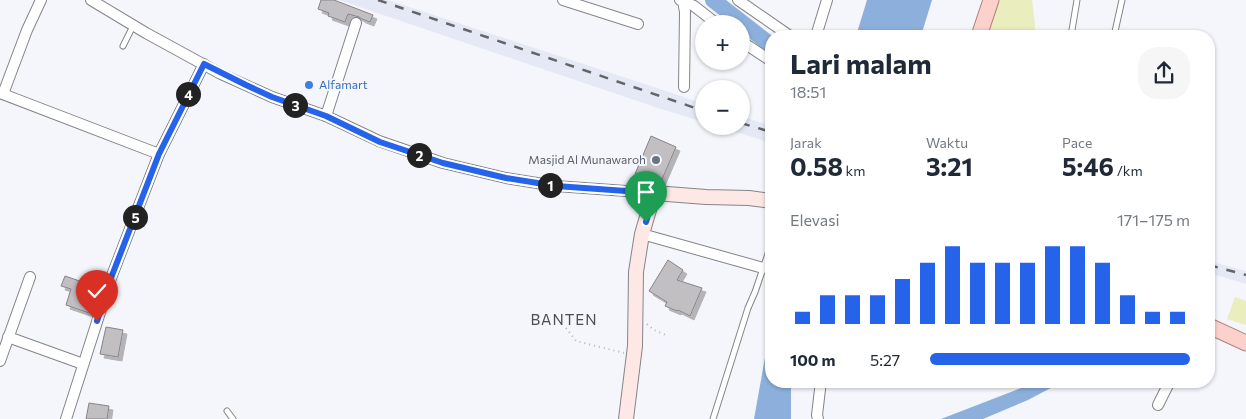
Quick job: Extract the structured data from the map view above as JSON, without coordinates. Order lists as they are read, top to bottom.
{
  "districts": ["BANTEN"],
  "places": ["Alfamart", "Masjid Al Munawaroh"],
  "page": {
    "map_buttons": ["+", "−"],
    "heading": ["Lari malam", "18:51"],
    "pins": [
      "4",
      "3",
      "2",
      "1",
      "5"
    ],
    "stats": [
      ["Jarak", "0.58 km"],
      ["Waktu", "3:21"],
      ["Pace", "5:46 /km"]
    ],
    "chart": ["Elevasi", "171–175 m"],
    "list": [
      {
        "name": "100 m",
        "note": "5:27"
      }
    ]
  }
}
